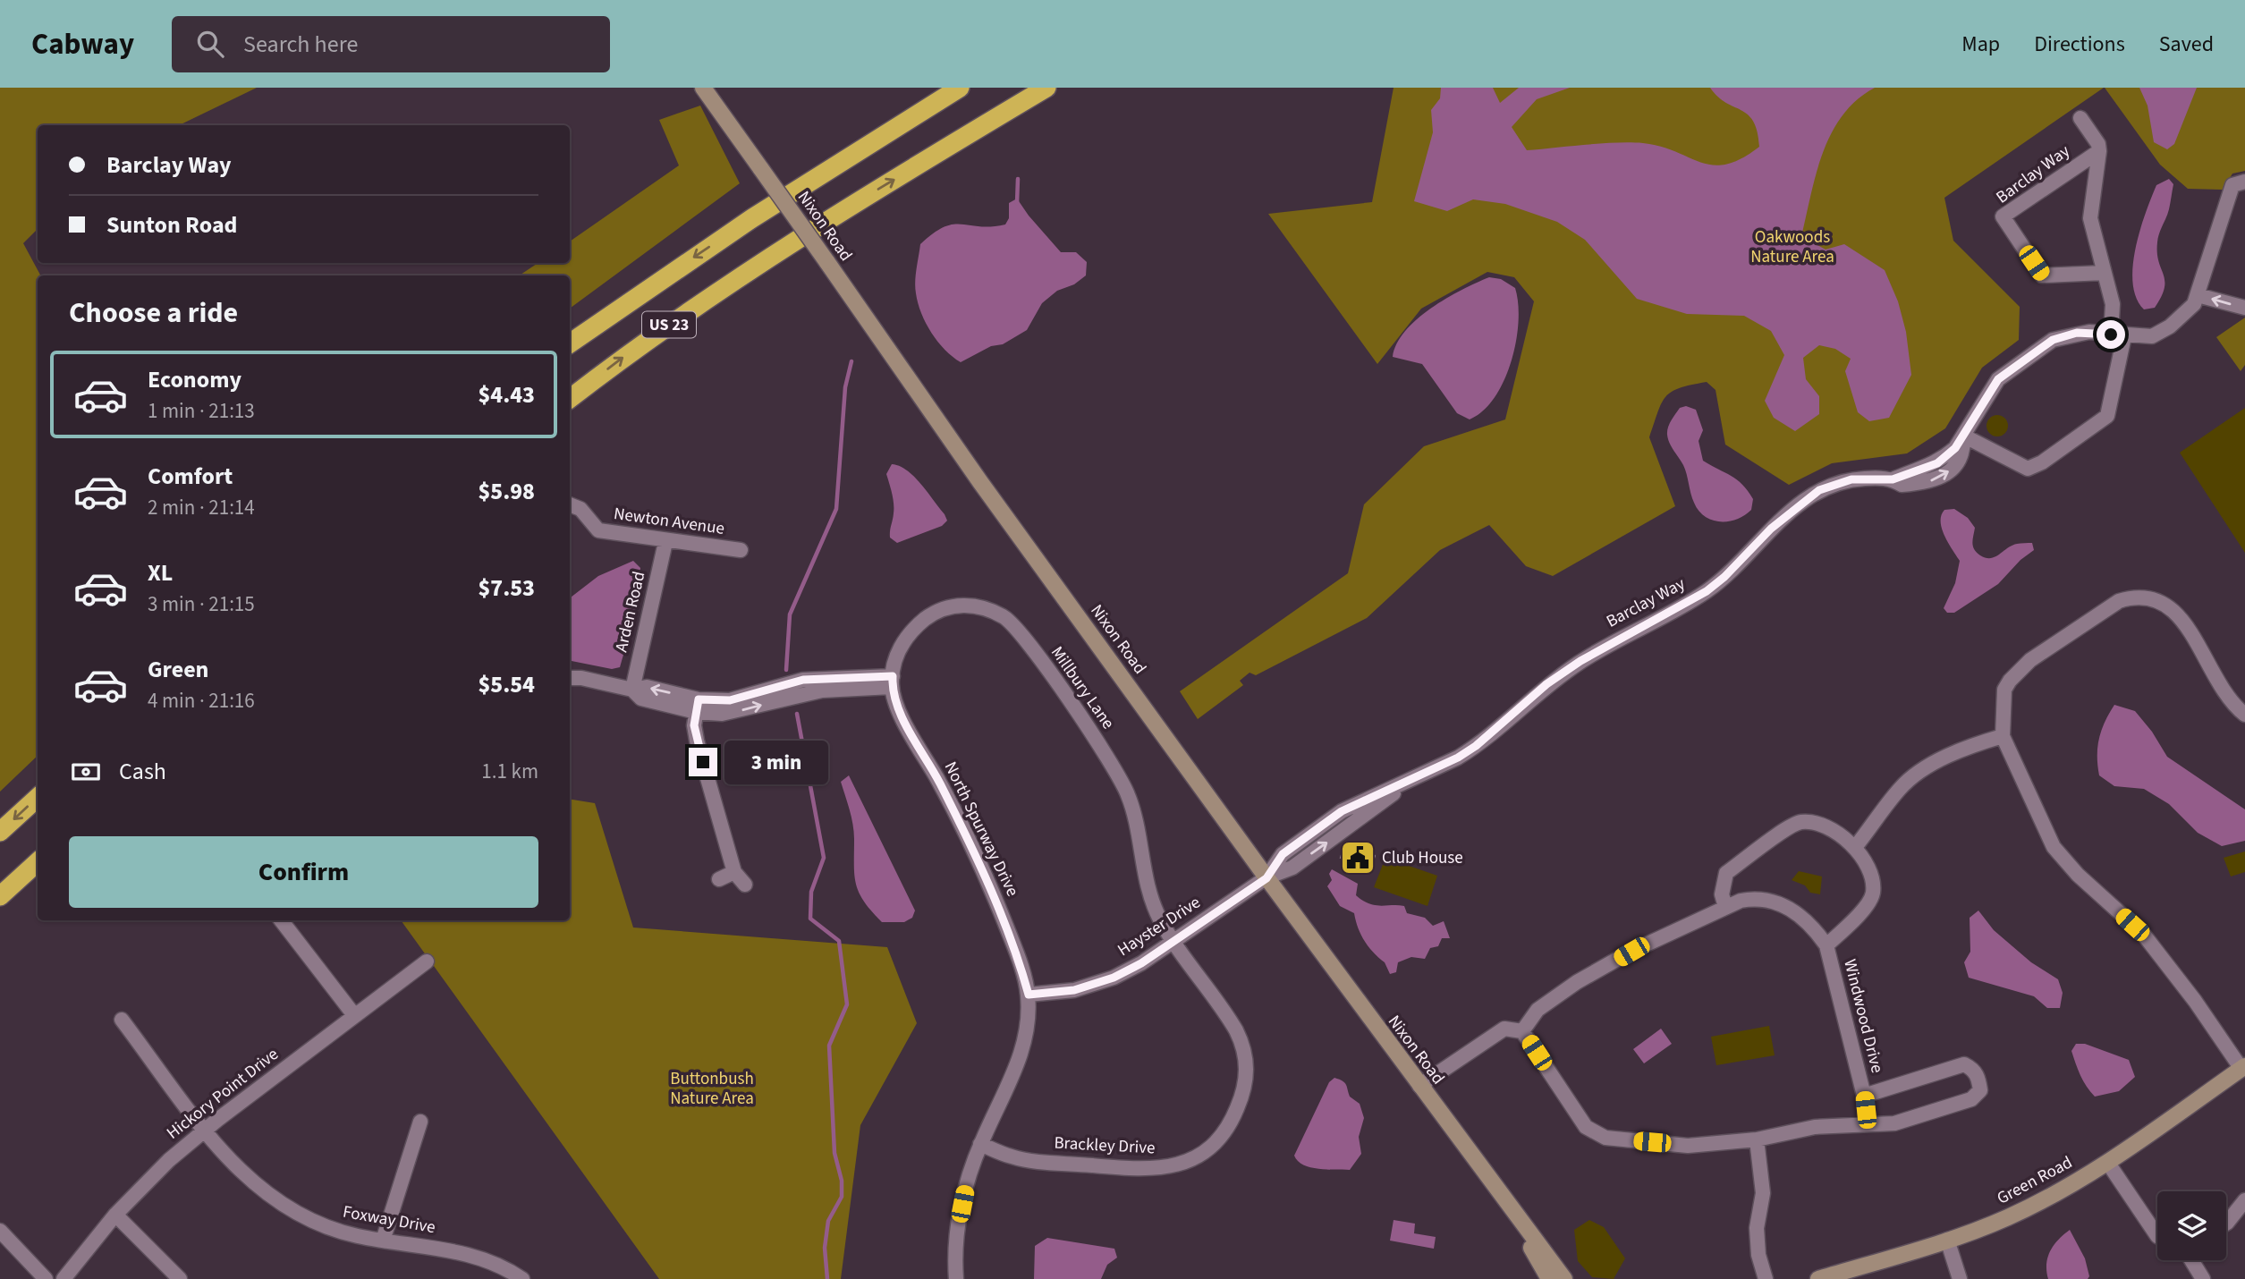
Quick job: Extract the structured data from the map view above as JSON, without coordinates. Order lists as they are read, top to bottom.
{
  "streets": {
    "highway": ["US 23"],
    "main road": ["Nixon Road", "Green Road"],
    "street": [
      "Barclay Way",
      "Newton Avenue",
      "Arden Road",
      "Millbury Lane",
      "North Spurway Drive",
      "Hayster Drive",
      "Windwood Drive",
      "Hickory Point Drive",
      "Brackley Drive",
      "Foxway Drive"
    ]
  },
  "crossings": [
    ["Barclay Way", "Nixon Road"],
    ["Barclay Way", "Hayster Drive"],
    ["Nixon Road", "Hayster Drive"],
    ["Newton Avenue", "Arden Road"],
    ["Millbury Lane", "North Spurway Drive"],
    ["Millbury Lane", "Hayster Drive"],
    ["Millbury Lane", "Brackley Drive"],
    ["North Spurway Drive", "Hayster Drive"],
    ["North Spurway Drive", "Brackley Drive"],
    ["Hayster Drive", "Brackley Drive"],
    ["Hickory Point Drive", "Foxway Drive"]
  ],
  "parks": ["Oakwoods Nature Area", "Buttonbush Nature Area"],
  "places": {
    "public building": ["Club House"]
  },
  "page": {
    "header": "Cabway",
    "search": "Search here",
    "nav": ["Map", "Directions", "Saved"],
    "banner": ["Barclay Way", "Sunton Road"],
    "heading": "Choose a ride",
    "list": [
      {
        "name": "Economy",
        "note": "1 min · 21:13",
        "value": "$4.43"
      },
      {
        "name": "Comfort",
        "note": "2 min · 21:14",
        "value": "$5.98"
      },
      {
        "name": "XL",
        "note": "3 min · 21:15",
        "value": "$7.53"
      },
      {
        "name": "Green",
        "note": "4 min · 21:16",
        "value": "$5.54"
      }
    ],
    "pay": ["Cash", "1.1 km"],
    "bubble": "3 min",
    "buttons": "Confirm"
  }
}
